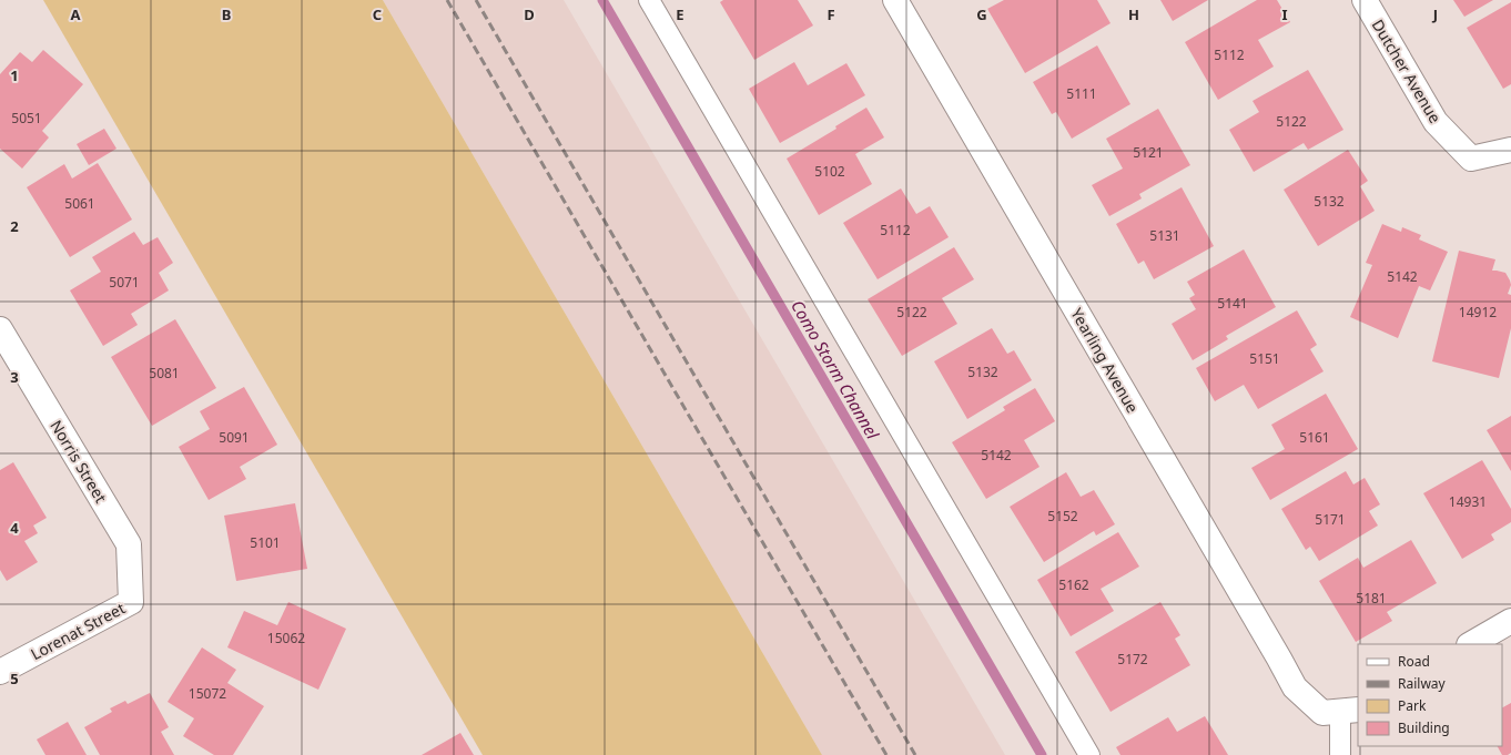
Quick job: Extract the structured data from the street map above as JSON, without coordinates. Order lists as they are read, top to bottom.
{
  "streets": {
    "street": [
      "Dutcher Avenue",
      "Yearling Avenue",
      "Norris Street",
      "Lorenat Street"
    ]
  },
  "crossings": [
    ["Norris Street", "Lorenat Street"]
  ],
  "water": ["Como Storm Channel"],
  "house_numbers": [
    "5112",
    "5111",
    "5051",
    "5122",
    "5121",
    "5102",
    "5132",
    "5061",
    "5112",
    "5131",
    "5142",
    "5071",
    "5141",
    "5122",
    "14912",
    "5151",
    "5132",
    "5081",
    "5091",
    "5161",
    "5142",
    "14931",
    "5152",
    "5171",
    "5101",
    "5162",
    "5181",
    "15062",
    "5172",
    "15072"
  ],
  "legend": [
    "Road",
    "Railway",
    "Park",
    "Building"
  ],
  "grid": {
    "columns": [
      "A",
      "B",
      "C",
      "D",
      "E",
      "F",
      "G",
      "H",
      "I",
      "J"
    ],
    "rows": [
      "1",
      "2",
      "3",
      "4",
      "5"
    ]
  }
}
